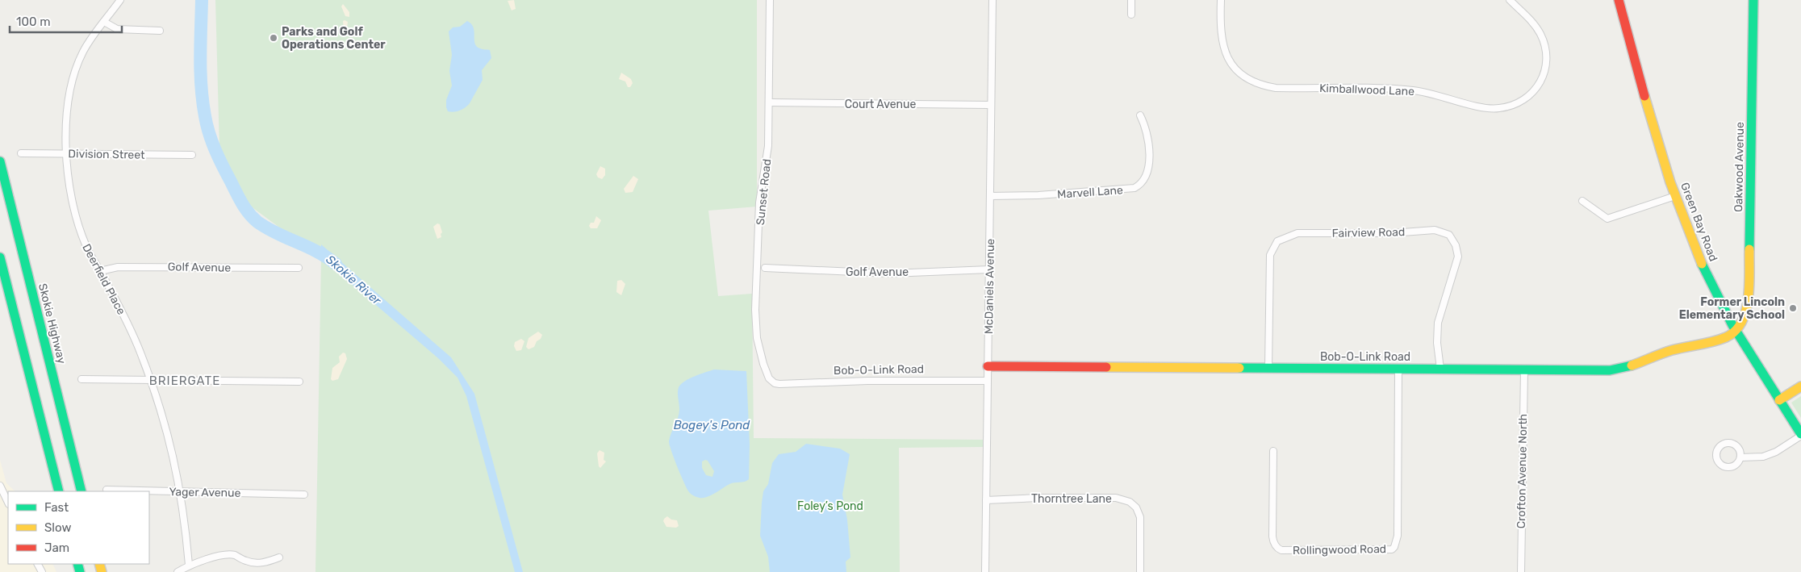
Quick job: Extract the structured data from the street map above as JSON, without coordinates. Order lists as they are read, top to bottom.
{
  "streets": {
    "main road": [
      "Oakwood Avenue",
      "Green Bay Road",
      "Skokie Highway",
      "Bob-O-Link Road"
    ],
    "street": [
      "Kimballwood Lane",
      "Court Avenue",
      "Division Street",
      "Sunset Road",
      "Marvell Lane",
      "Fairview Road",
      "Golf Avenue",
      "Deerfield Place",
      "McDaniels Avenue",
      "Crofton Avenue North",
      "Yager Avenue",
      "Thorntree Lane",
      "Rollingwood Road"
    ]
  },
  "crossings": [
    ["Court Avenue", "Sunset Road"],
    ["Court Avenue", "McDaniels Avenue"],
    ["Division Street", "Deerfield Place"],
    ["Oakwood Avenue", "Green Bay Road"],
    ["Oakwood Avenue", "Bob-O-Link Road"],
    ["Sunset Road", "Bob-O-Link Road"],
    ["Marvell Lane", "McDaniels Avenue"],
    ["Green Bay Road", "Bob-O-Link Road"],
    ["Fairview Road", "Bob-O-Link Road"],
    ["Golf Avenue", "Deerfield Place"],
    ["Golf Avenue", "McDaniels Avenue"],
    ["Deerfield Place", "Yager Avenue"],
    ["McDaniels Avenue", "Bob-O-Link Road"],
    ["McDaniels Avenue", "Thorntree Lane"],
    ["Bob-O-Link Road", "Crofton Avenue North"],
    ["Bob-O-Link Road", "Rollingwood Road"]
  ],
  "districts": ["BRIERGATE"],
  "water": ["Skokie River", "Bogey's Pond"],
  "parks": ["Foley’s Pond"],
  "places": ["Parks and Golf Operations Center", "Former Lincoln Elementary School"],
  "legend": ["Fast", "Slow", "Jam"],
  "scale_bar": "100 m"
}
